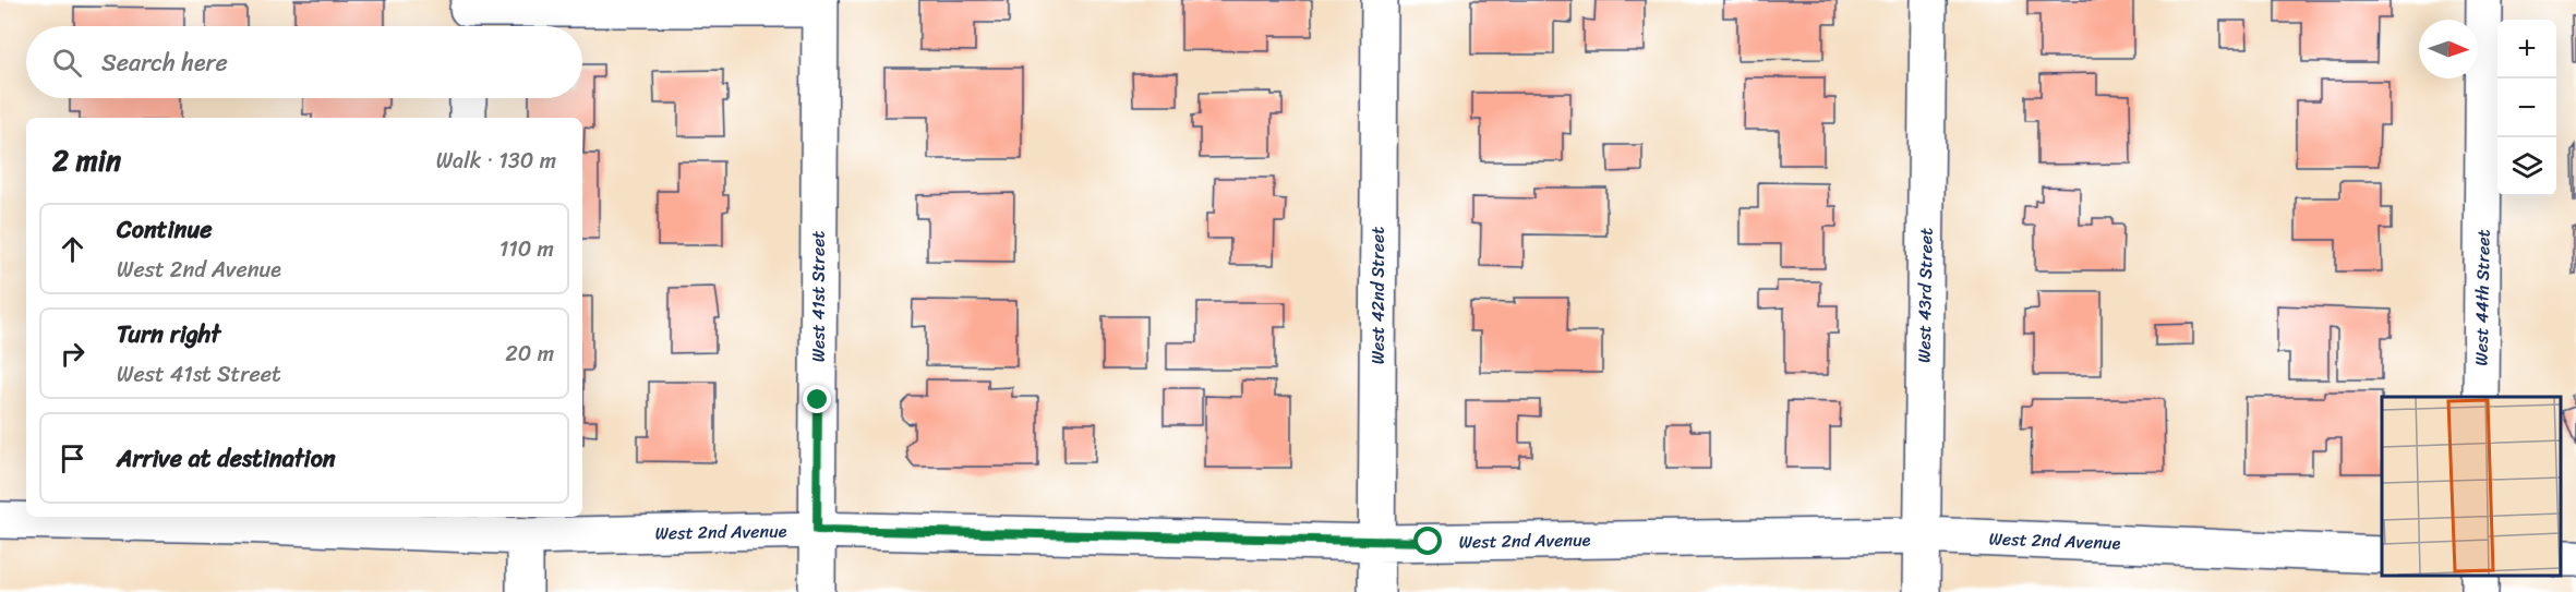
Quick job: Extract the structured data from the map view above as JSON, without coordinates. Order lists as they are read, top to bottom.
{
  "streets": {
    "street": [
      "West 42nd Street",
      "West 43rd Street",
      "West 41st Street",
      "West 44th Street",
      "West 2nd Avenue"
    ]
  },
  "crossings": [
    ["West 42nd Street", "West 2nd Avenue"],
    ["West 43rd Street", "West 2nd Avenue"],
    ["West 41st Street", "West 2nd Avenue"]
  ],
  "north": "right",
  "page": {
    "map_buttons": ["+", "−"],
    "search": "Search here",
    "heading": ["2 min", "Walk · 130 m"],
    "list": [
      ["Continue", "West 2nd Avenue", "110 m"],
      ["Turn right", "West 41st Street", "20 m"],
      "Arrive at destination"
    ]
  }
}
